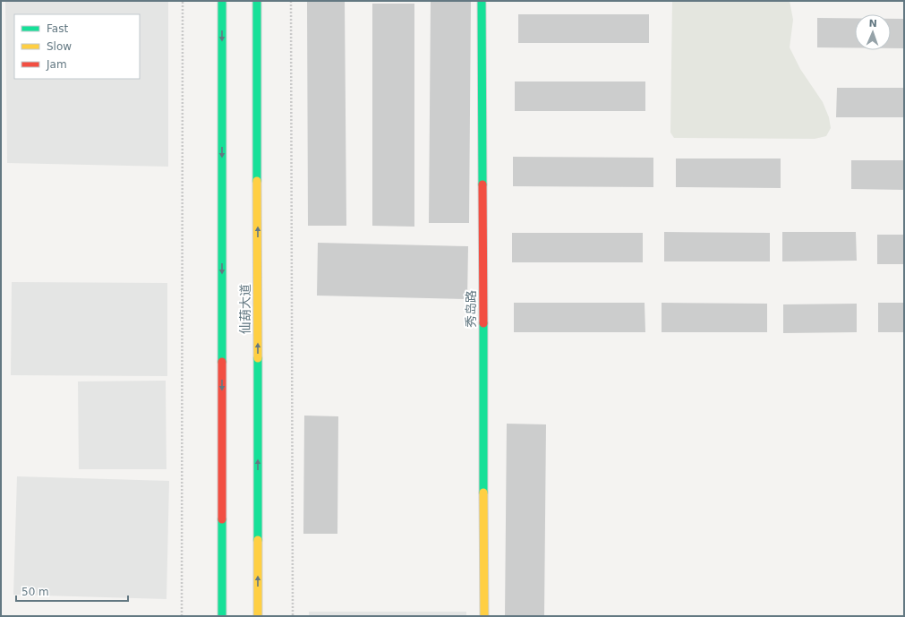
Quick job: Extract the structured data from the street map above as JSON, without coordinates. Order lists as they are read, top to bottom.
{
  "streets": {
    "main road": ["仙葫大道", "秀岛路"]
  },
  "legend": ["Fast", "Slow", "Jam"],
  "scale_bar": "50 m",
  "north": "top"
}
